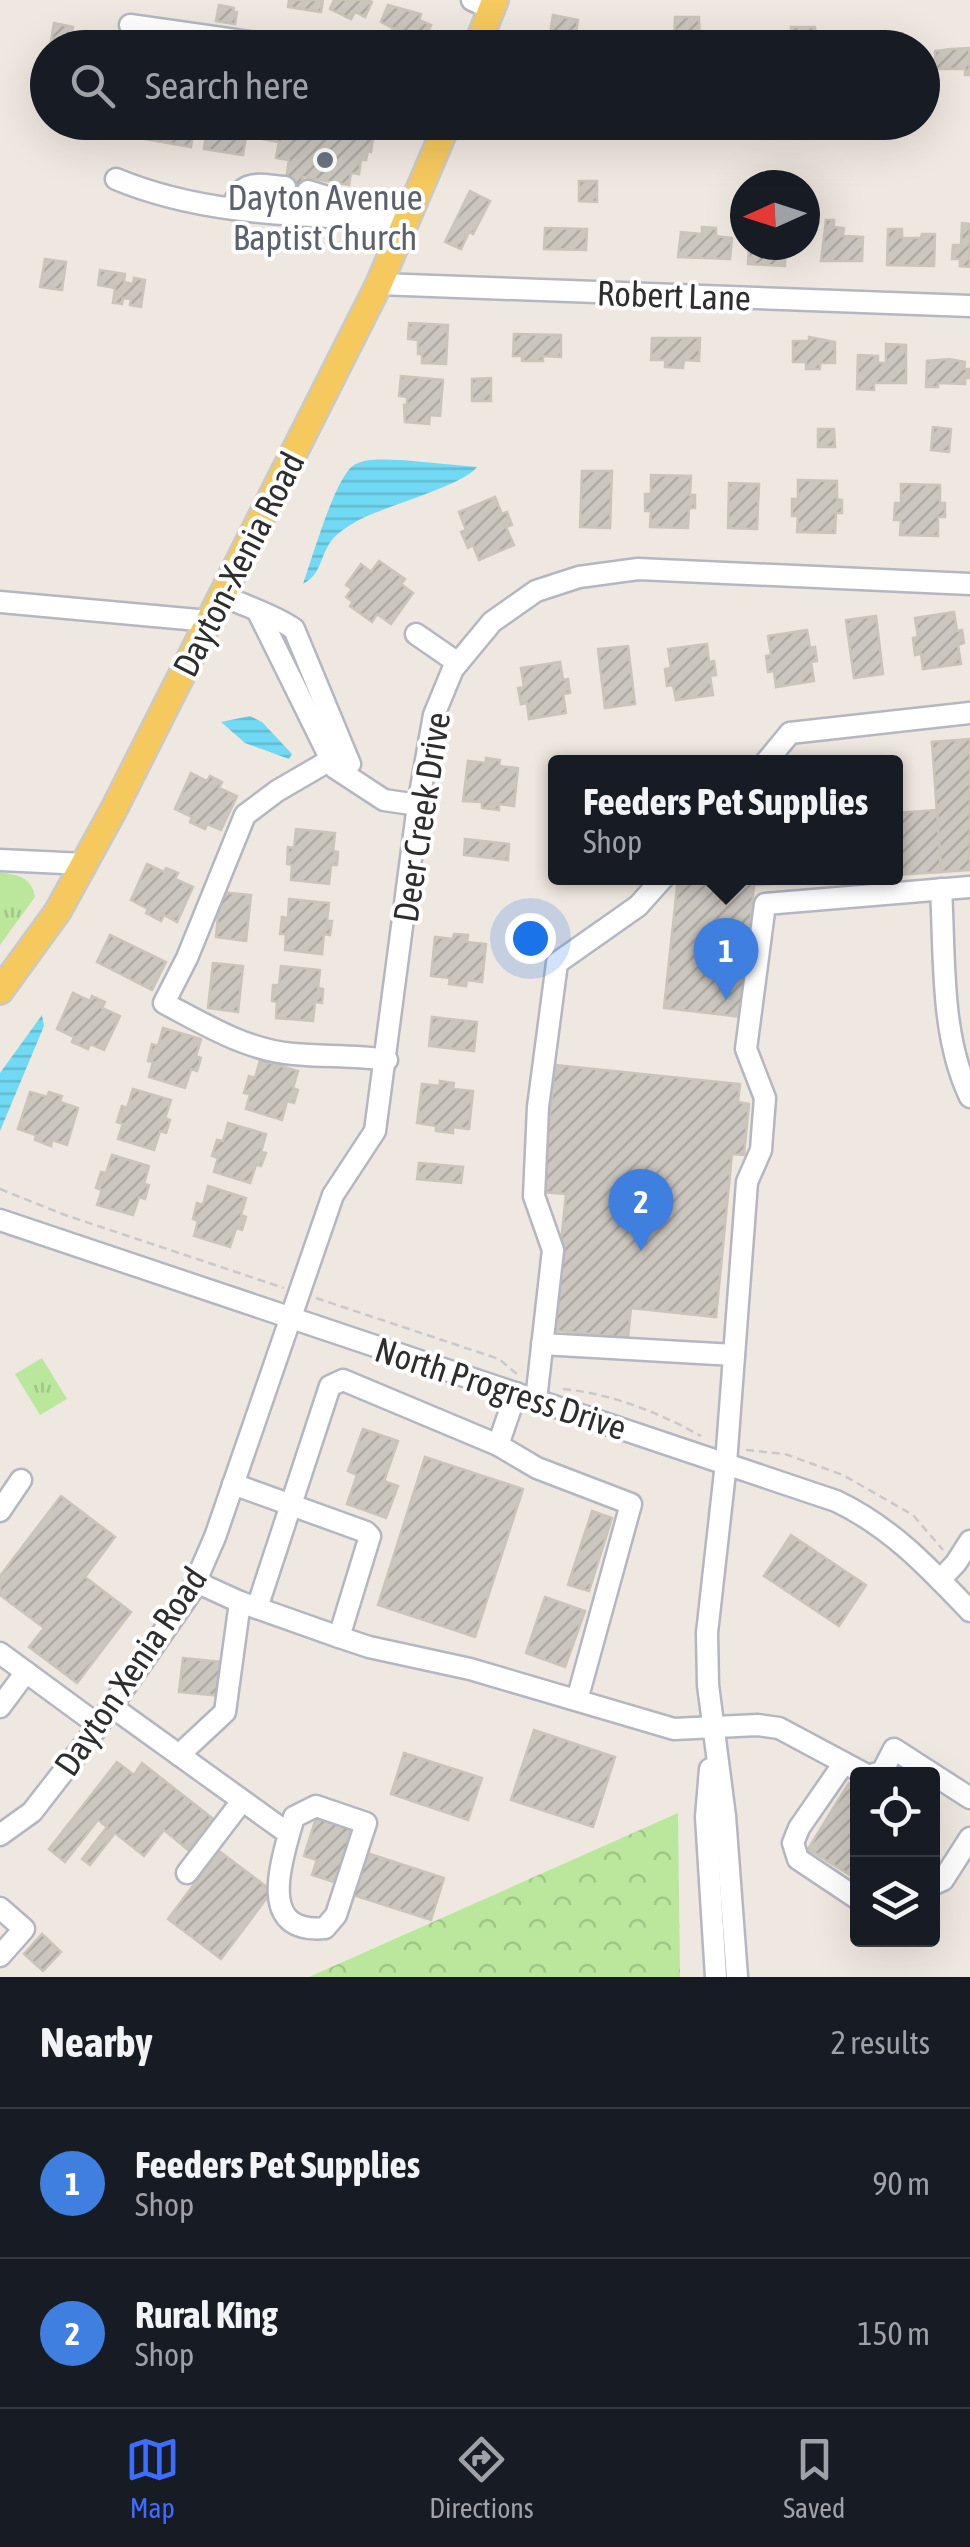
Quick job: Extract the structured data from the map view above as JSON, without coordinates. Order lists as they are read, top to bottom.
{
  "streets": {
    "main road": ["Dayton-Xenia Road"],
    "street": [
      "Robert Lane",
      "Deer Creek Drive",
      "North Progress Drive",
      "Dayton Xenia Road"
    ]
  },
  "crossings": [
    ["Robert Lane", "Dayton-Xenia Road"],
    ["Deer Creek Drive", "North Progress Drive"],
    ["Deer Creek Drive", "Dayton Xenia Road"],
    ["North Progress Drive", "Dayton Xenia Road"]
  ],
  "places": ["Dayton Avenue Baptist Church"],
  "north": "left",
  "page": {
    "search": "Search here",
    "popup": ["Feeders Pet Supplies", "Shop"],
    "pins": ["1", "2"],
    "heading": ["Nearby", "2 results"],
    "list": [
      {
        "mark": "1",
        "name": "Feeders Pet Supplies",
        "note": "Shop",
        "value": "90 m"
      },
      {
        "mark": "2",
        "name": "Rural King",
        "note": "Shop",
        "value": "150 m"
      }
    ],
    "nav": ["Map", "Directions", "Saved"]
  }
}
